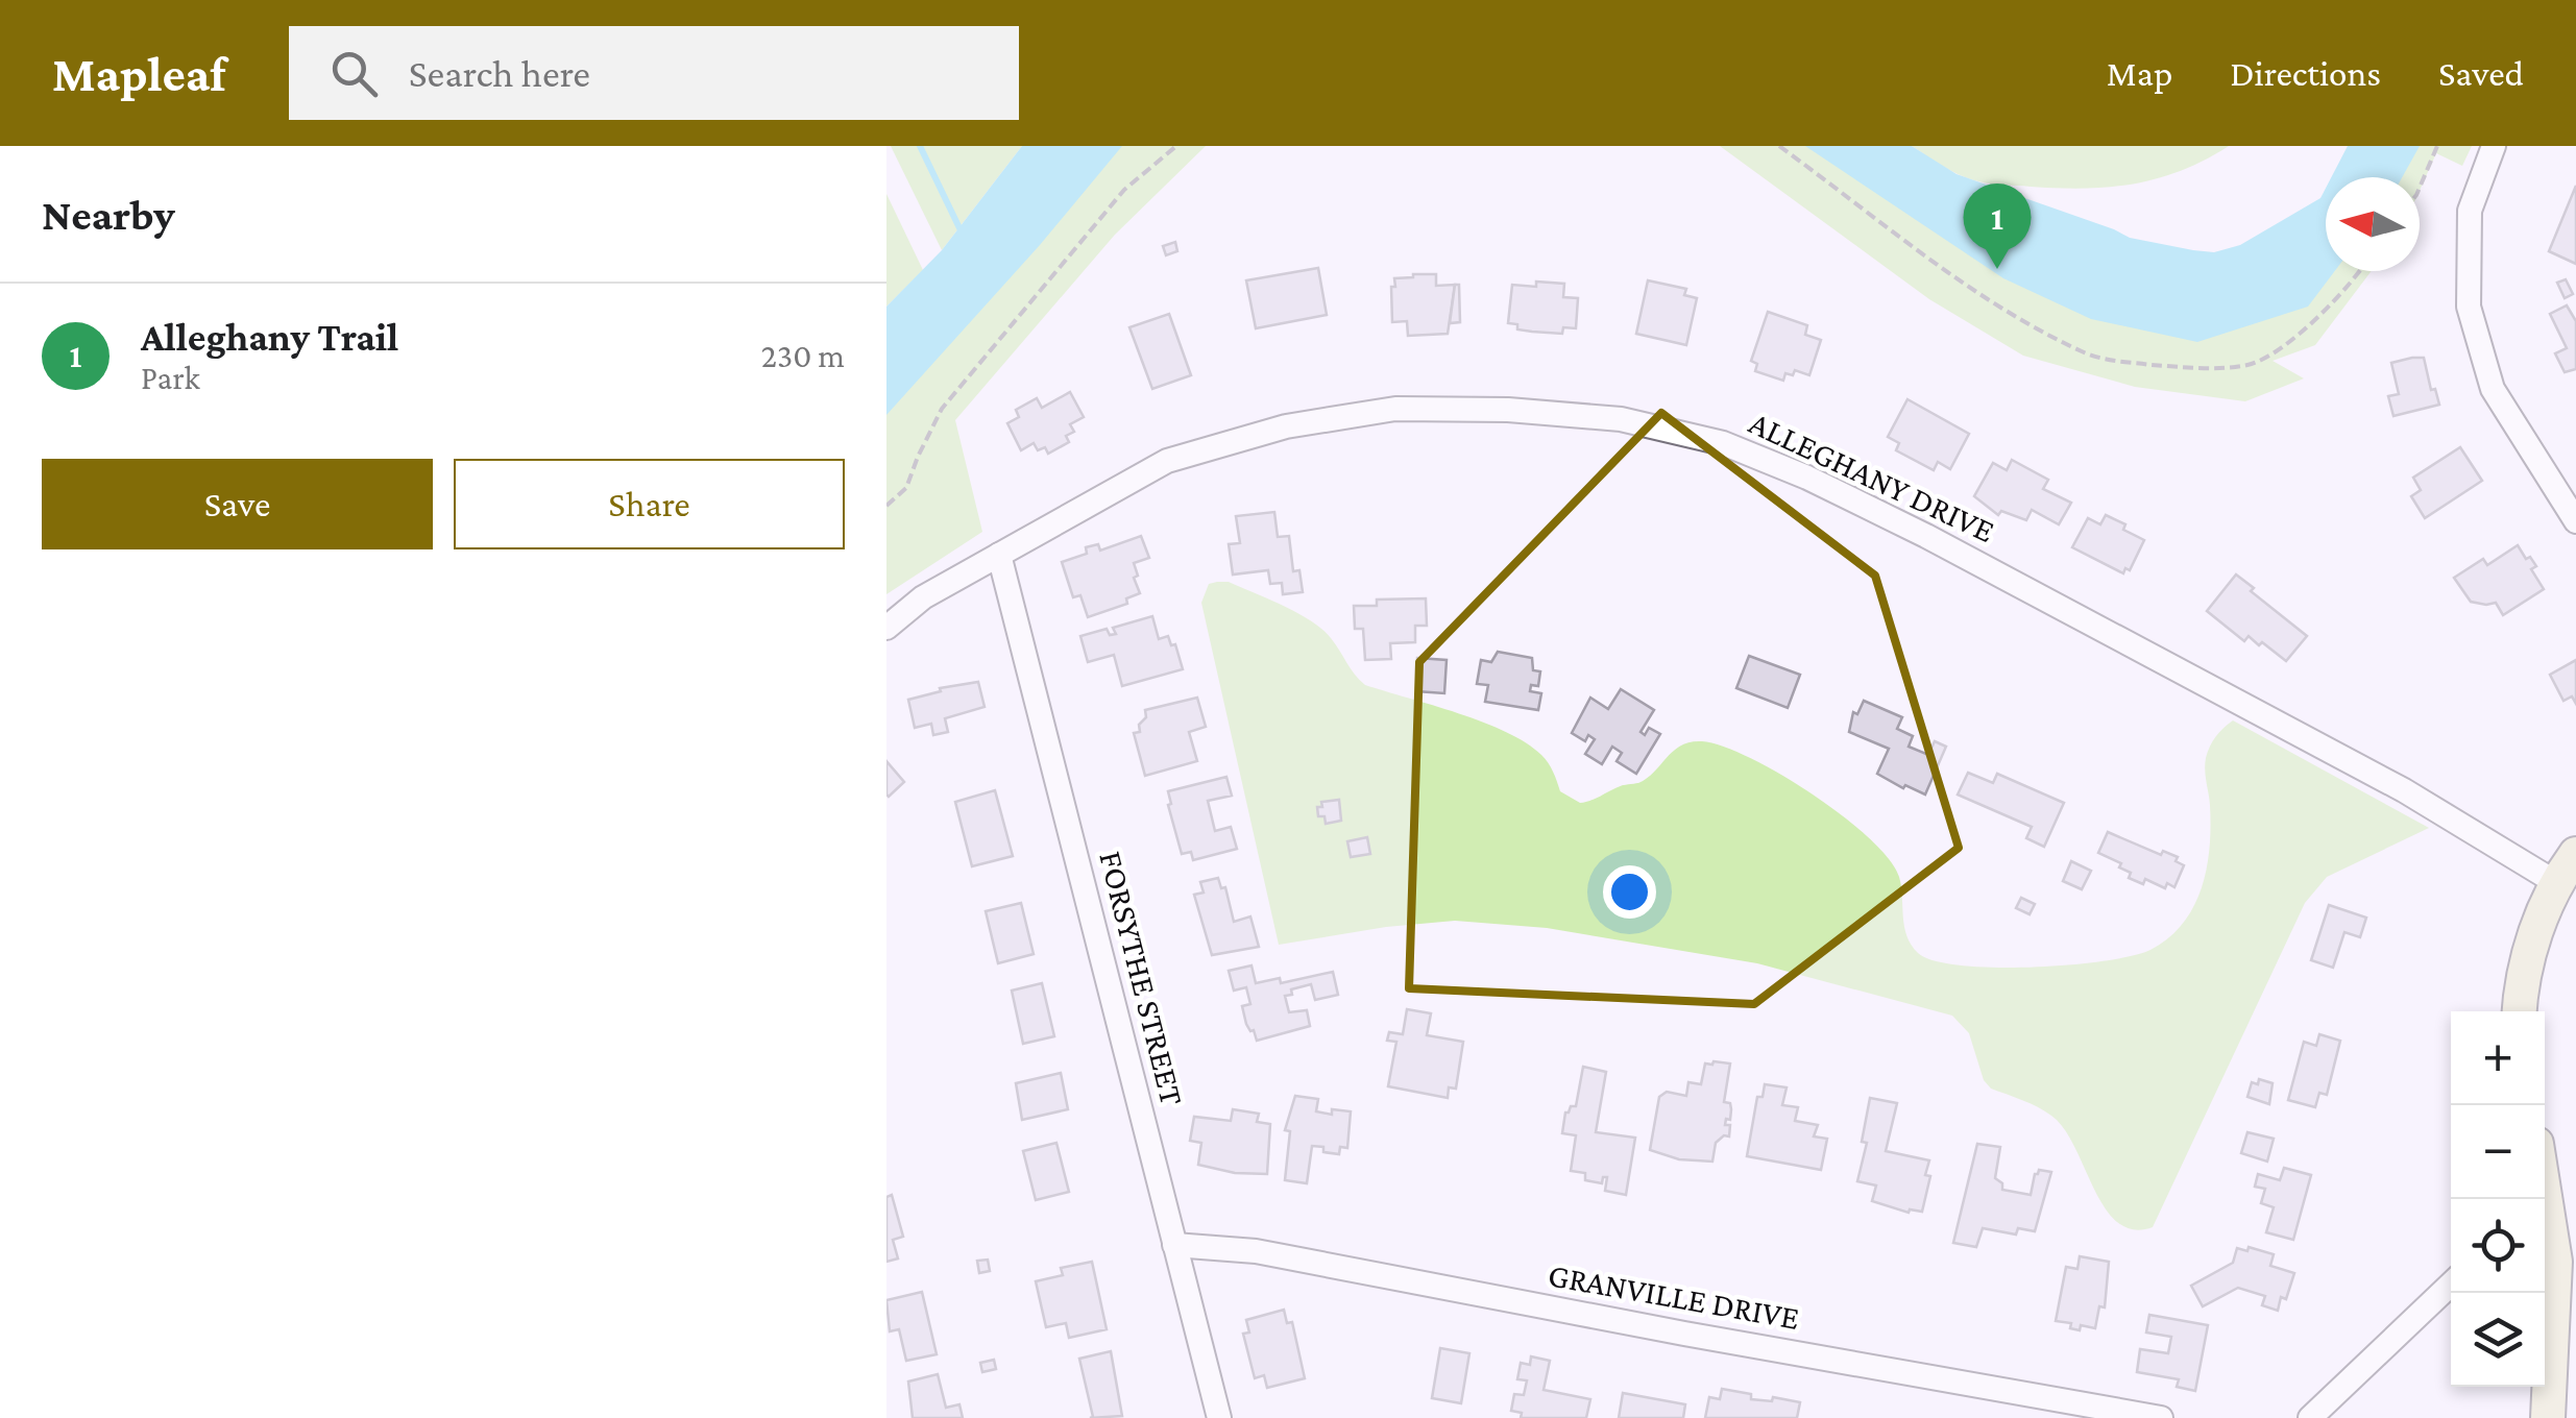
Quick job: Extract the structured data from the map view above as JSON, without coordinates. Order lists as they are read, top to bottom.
{
  "streets": {
    "street": ["ALLEGHANY DRIVE", "FORSYTHE STREET", "GRANVILLE DRIVE"]
  },
  "crossings": [
    ["ALLEGHANY DRIVE", "FORSYTHE STREET"],
    ["FORSYTHE STREET", "GRANVILLE DRIVE"]
  ],
  "north": "left",
  "page": {
    "header": "Mapleaf",
    "search": "Search here",
    "nav": ["Map", "Directions", "Saved"],
    "heading": "Nearby",
    "pins": "1",
    "list": [
      {
        "mark": "1",
        "name": "Alleghany Trail",
        "note": "Park",
        "value": "230 m"
      }
    ],
    "buttons": ["Save", "Share"],
    "map_buttons": ["+", "−"]
  }
}
